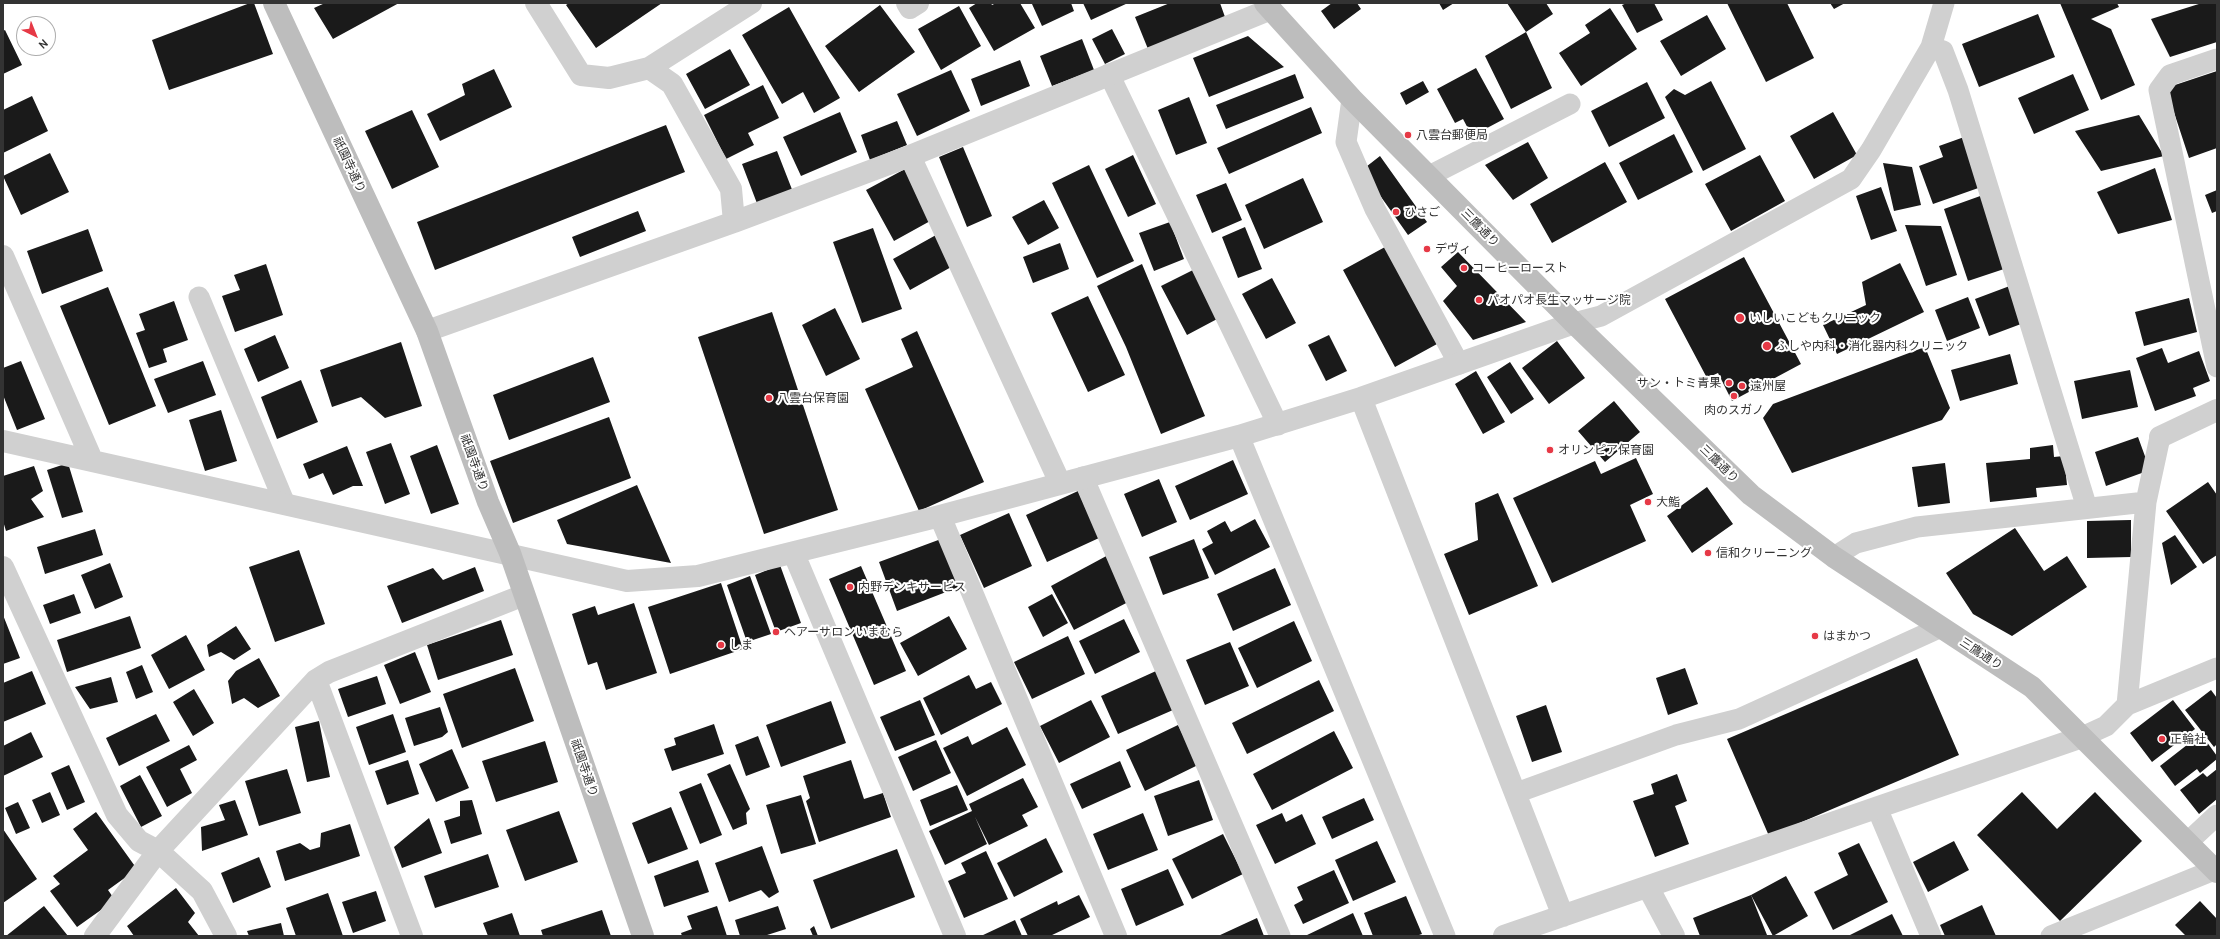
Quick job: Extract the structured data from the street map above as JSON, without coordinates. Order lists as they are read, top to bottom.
{
  "streets": {
    "main road": ["祇園寺通り", "三鷹通り"]
  },
  "places": [
    "八雲台郵便局",
    "ひさご",
    "デヴィ",
    "コーヒーロースト",
    "パオパオ長生マッサージ院",
    "いしいこどもクリニック",
    "ふしや内科・消化器内科クリニック",
    "サン・トミ青果",
    "遠州屋",
    "肉のスガノ",
    "八雲台保育園",
    "オリンピア保育園",
    "大鮨",
    "信和クリーニング",
    "内野デンキサービス",
    "ヘアーサロンいまむら",
    "はまかつ",
    "しま",
    "正輪社"
  ],
  "north": "bottom right"
}
